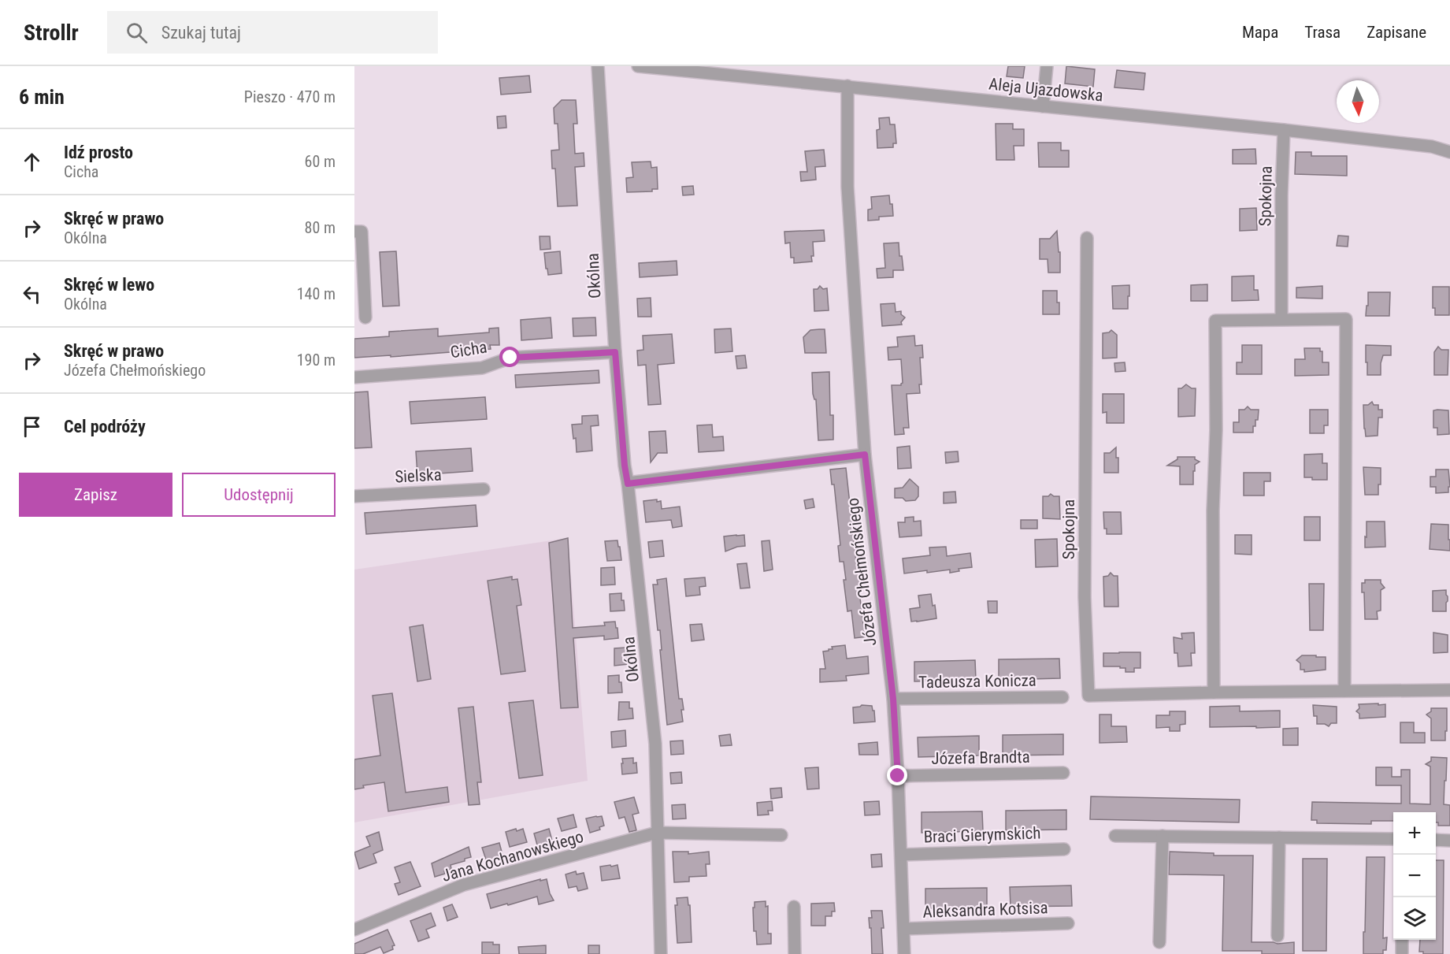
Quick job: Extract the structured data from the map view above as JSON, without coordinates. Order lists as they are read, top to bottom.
{
  "streets": {
    "street": [
      "Aleja Ujazdowska",
      "Spokojna",
      "Okólna",
      "Cicha",
      "Sielska",
      "Józefa Chełmońskiego",
      "Tadeusza Konicza",
      "Józefa Brandta",
      "Braci Gierymskich",
      "Jana Kochanowskiego",
      "Aleksandra Kotsisa"
    ]
  },
  "crossings": [
    ["Aleja Ujazdowska", "Spokojna"],
    ["Aleja Ujazdowska", "Józefa Chełmońskiego"],
    ["Okólna", "Cicha"],
    ["Okólna", "Jana Kochanowskiego"],
    ["Józefa Chełmońskiego", "Tadeusza Konicza"],
    ["Józefa Chełmońskiego", "Józefa Brandta"],
    ["Józefa Chełmońskiego", "Braci Gierymskich"],
    ["Józefa Chełmońskiego", "Aleksandra Kotsisa"]
  ],
  "north": "bottom",
  "page": {
    "header": "Strollr",
    "search": "Szukaj tutaj",
    "nav": ["Mapa", "Trasa", "Zapisane"],
    "heading": ["6 min", "Pieszo · 470 m"],
    "list": [
      ["Idź prosto", "Cicha", "60 m"],
      ["Skręć w prawo", "Okólna", "80 m"],
      ["Skręć w lewo", "Okólna", "140 m"],
      ["Skręć w prawo", "Józefa Chełmońskiego", "190 m"],
      "Cel podróży"
    ],
    "buttons": ["Zapisz", "Udostępnij"],
    "map_buttons": ["+", "−"]
  }
}
